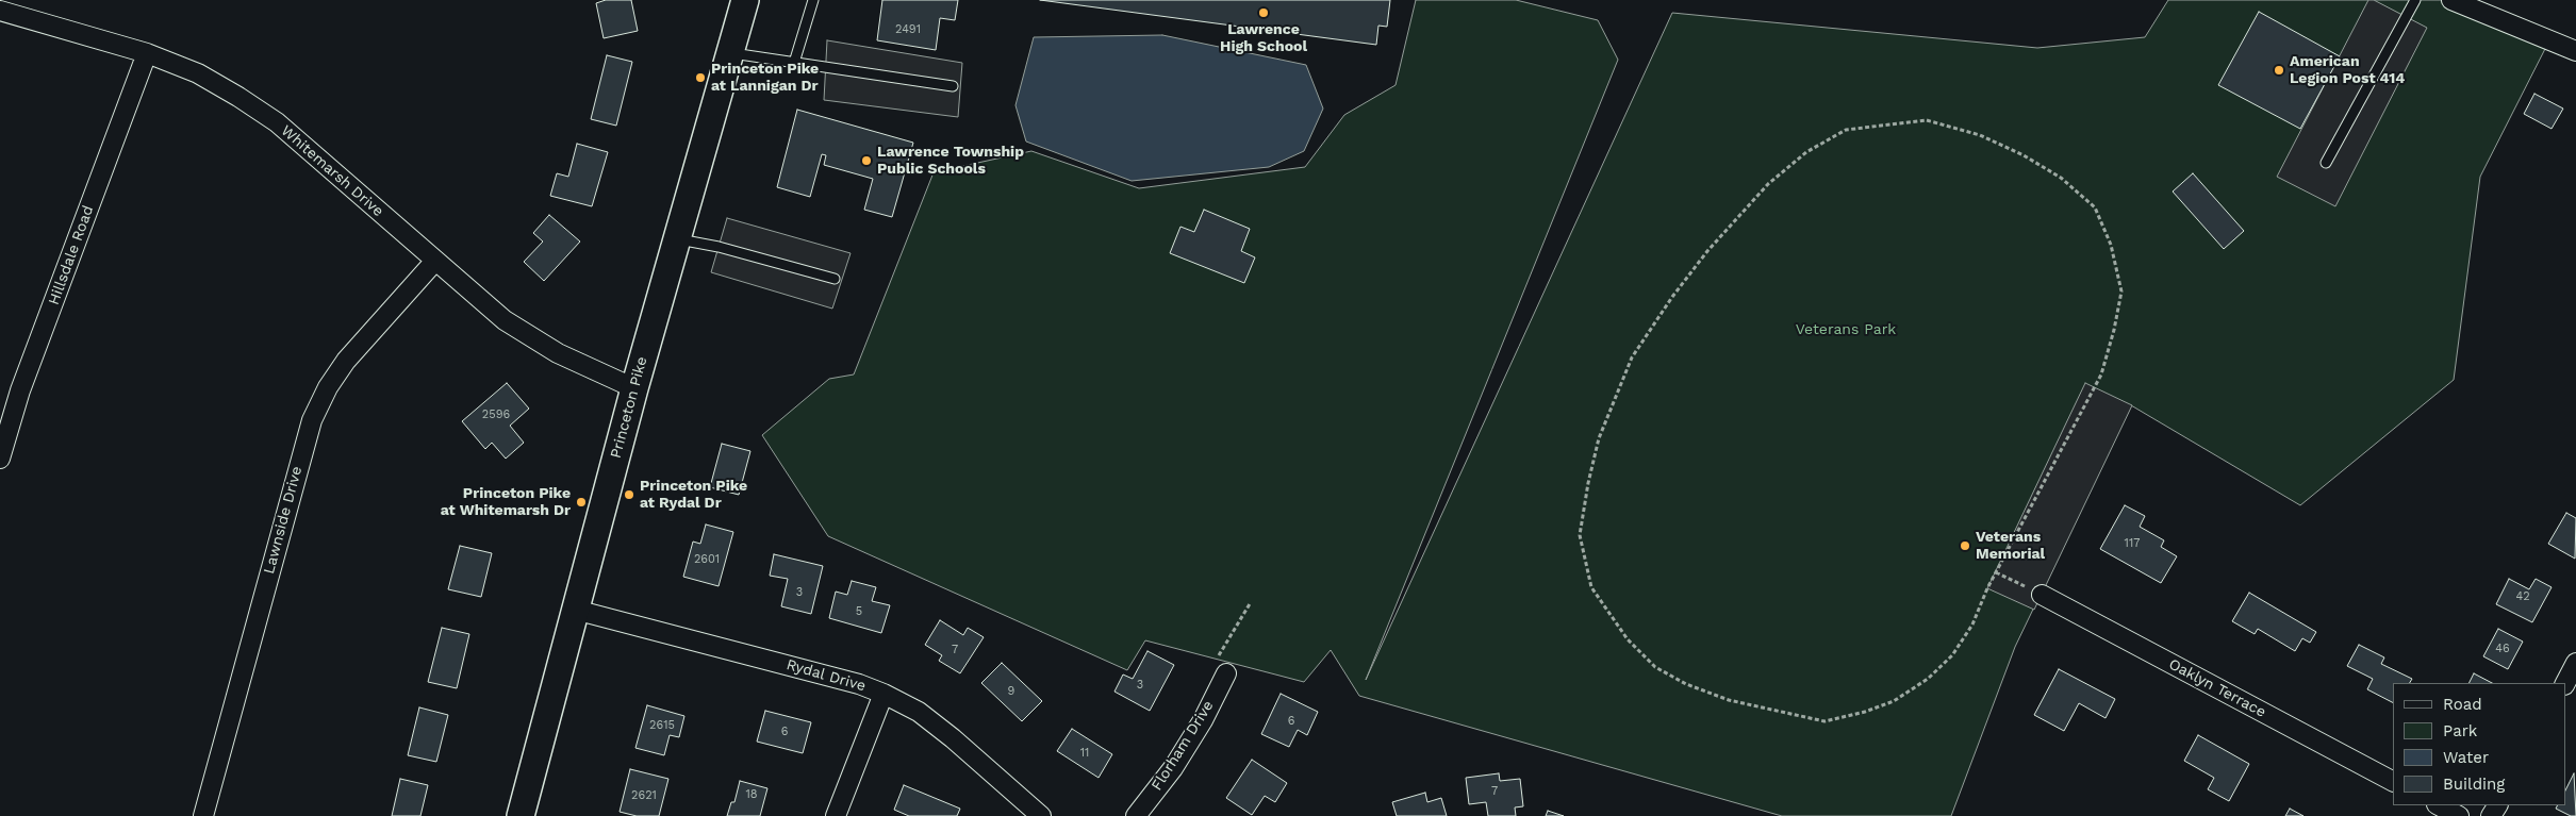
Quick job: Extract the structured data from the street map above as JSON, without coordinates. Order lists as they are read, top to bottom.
{
  "streets": {
    "main road": ["Princeton Pike"],
    "street": [
      "Whitemarsh Drive",
      "Hillsdale Road",
      "Lawnside Drive",
      "Rydal Drive",
      "Oaklyn Terrace",
      "Florham Drive"
    ]
  },
  "crossings": [
    ["Whitemarsh Drive", "Hillsdale Road"],
    ["Whitemarsh Drive", "Princeton Pike"],
    ["Whitemarsh Drive", "Lawnside Drive"],
    ["Princeton Pike", "Rydal Drive"]
  ],
  "parks": ["Veterans Park"],
  "places": [
    "Lawrence High School",
    "American Legion Post 414",
    "Princeton Pike at Lannigan Dr",
    "Lawrence Township Public Schools",
    "Princeton Pike at Rydal Dr",
    "Princeton Pike at Whitemarsh Dr",
    "Veterans Memorial"
  ],
  "house_numbers": [
    "2491",
    "2596",
    "117",
    "2601",
    "3",
    "42",
    "5",
    "46",
    "7",
    "3",
    "9",
    "6",
    "2615",
    "6",
    "11",
    "7",
    "18",
    "2621"
  ],
  "legend": [
    "Road",
    "Park",
    "Water",
    "Building"
  ]
}
